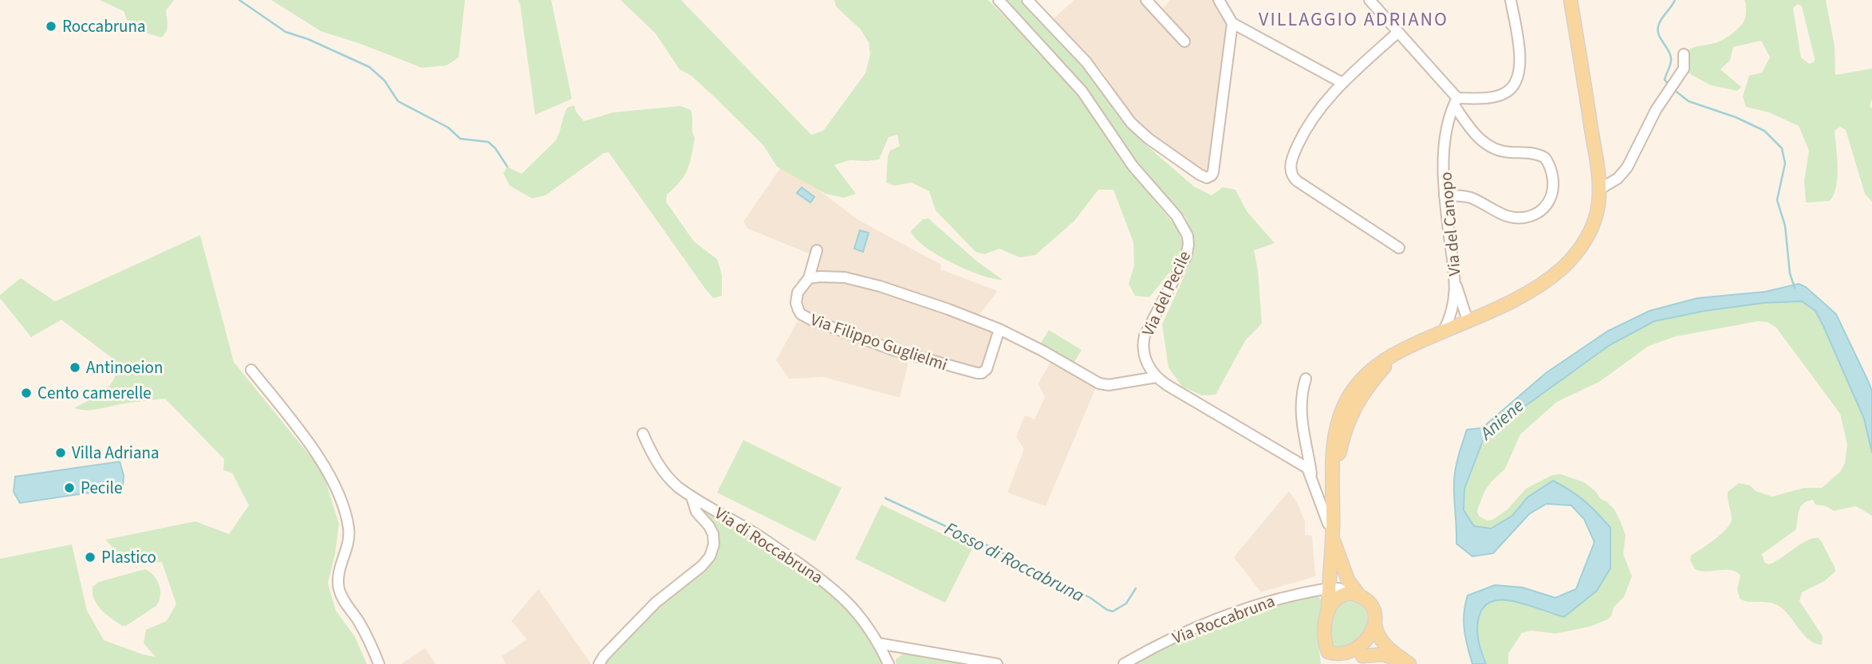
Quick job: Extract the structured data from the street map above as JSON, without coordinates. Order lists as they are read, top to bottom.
{
  "streets": {
    "street": [
      "Via del Canopo",
      "Via del Pecile",
      "Via Filippo Guglielmi",
      "Via di Roccabruna",
      "Via Roccabruna"
    ]
  },
  "districts": ["VILLAGGIO ADRIANO"],
  "water": ["Aniene", "Fosso di Roccabruna"],
  "places": [
    "Roccabruna",
    "Antinoeion",
    "Cento camerelle",
    "Villa Adriana",
    "Pecile",
    "Plastico"
  ]
}
